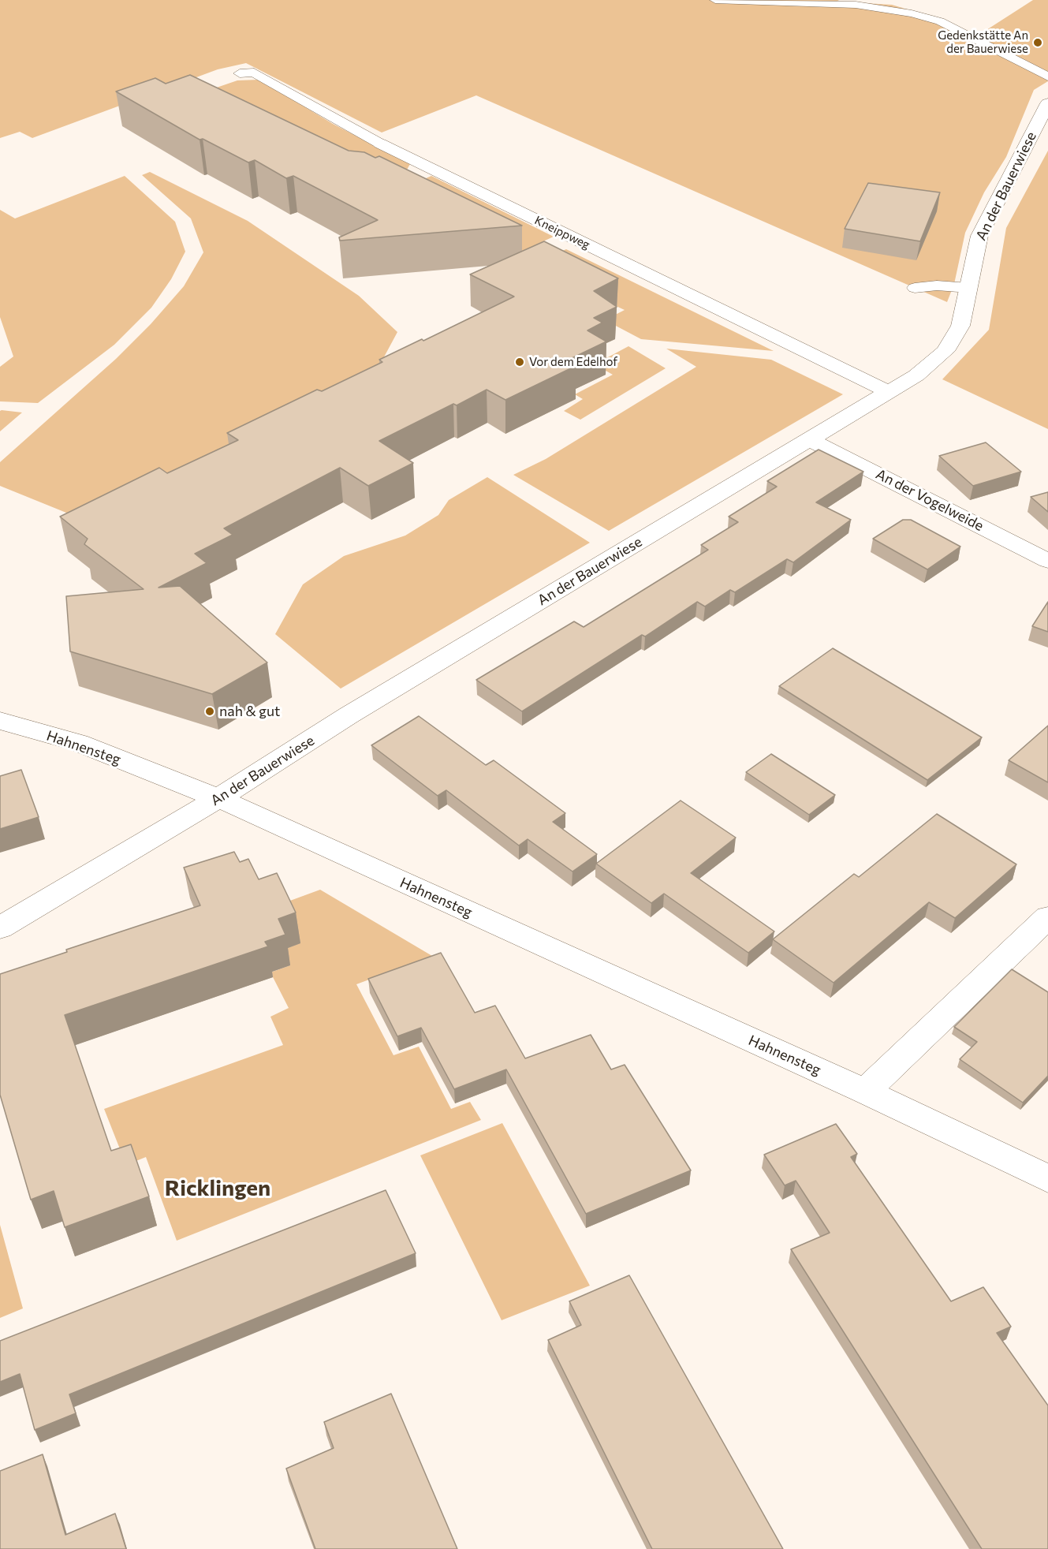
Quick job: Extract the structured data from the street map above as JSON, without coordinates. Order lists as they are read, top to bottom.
{
  "streets": {
    "street": [
      "An der Bauerwiese",
      "Kneippweg",
      "An der Vogelweide",
      "Hahnensteg"
    ]
  },
  "crossings": [
    ["An der Bauerwiese", "Kneippweg"],
    ["An der Bauerwiese", "An der Vogelweide"],
    ["An der Bauerwiese", "Hahnensteg"]
  ],
  "districts": ["Ricklingen"],
  "places": ["Gedenkstätte An der Bauerwiese", "Vor dem Edelhof", "nah & gut"]
}
